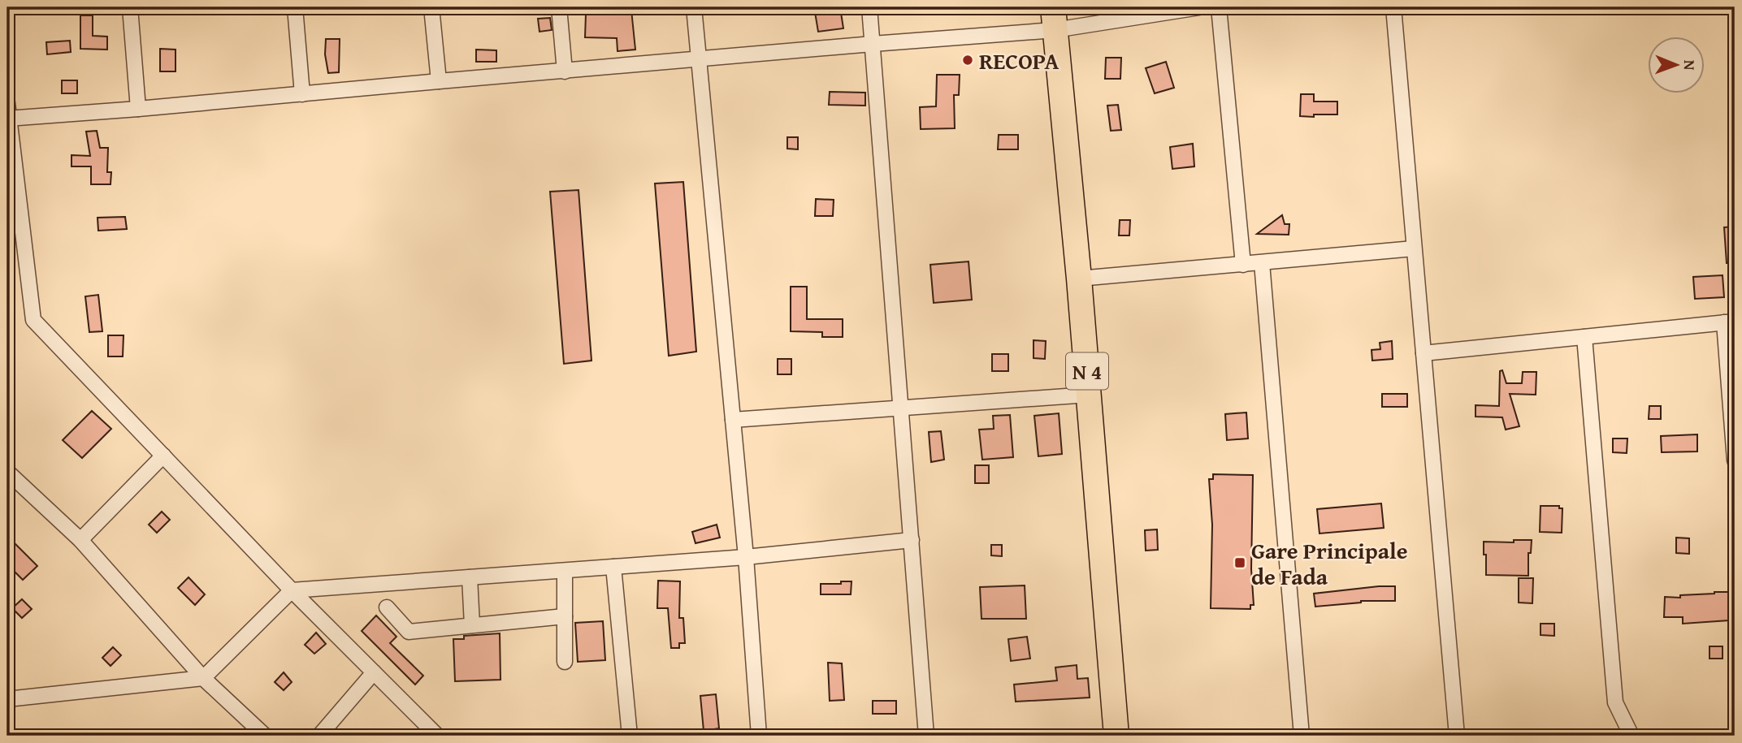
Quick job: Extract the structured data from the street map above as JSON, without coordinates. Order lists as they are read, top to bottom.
{
  "streets": {
    "highway": ["N 4"]
  },
  "places": {
    "other": ["RECOPA"],
    "transit": ["Gare Principale de Fada"]
  },
  "north": "right"
}
